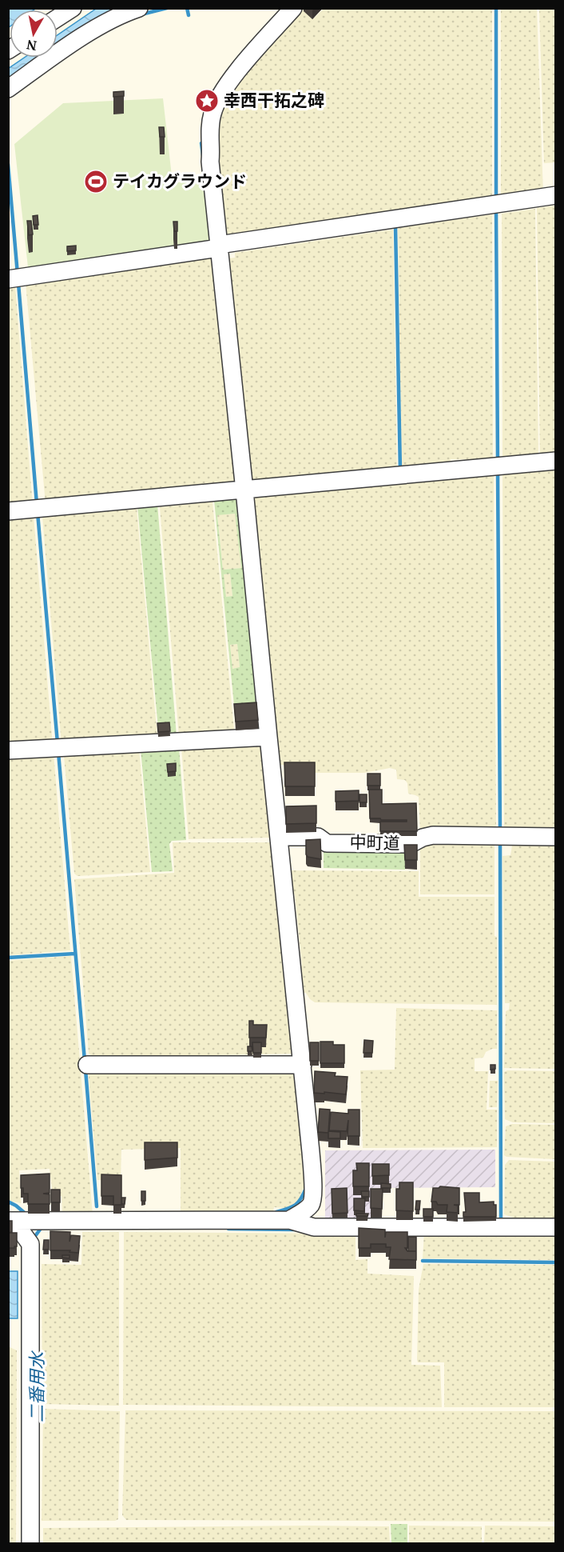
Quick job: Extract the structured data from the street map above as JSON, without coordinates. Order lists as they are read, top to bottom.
{
  "streets": {
    "street": ["中町道"]
  },
  "water": ["二番用水"],
  "places": {
    "place": ["幸西干拓之碑"],
    "sports": ["テイカグラウンド"]
  },
  "north": "bottom"
}
